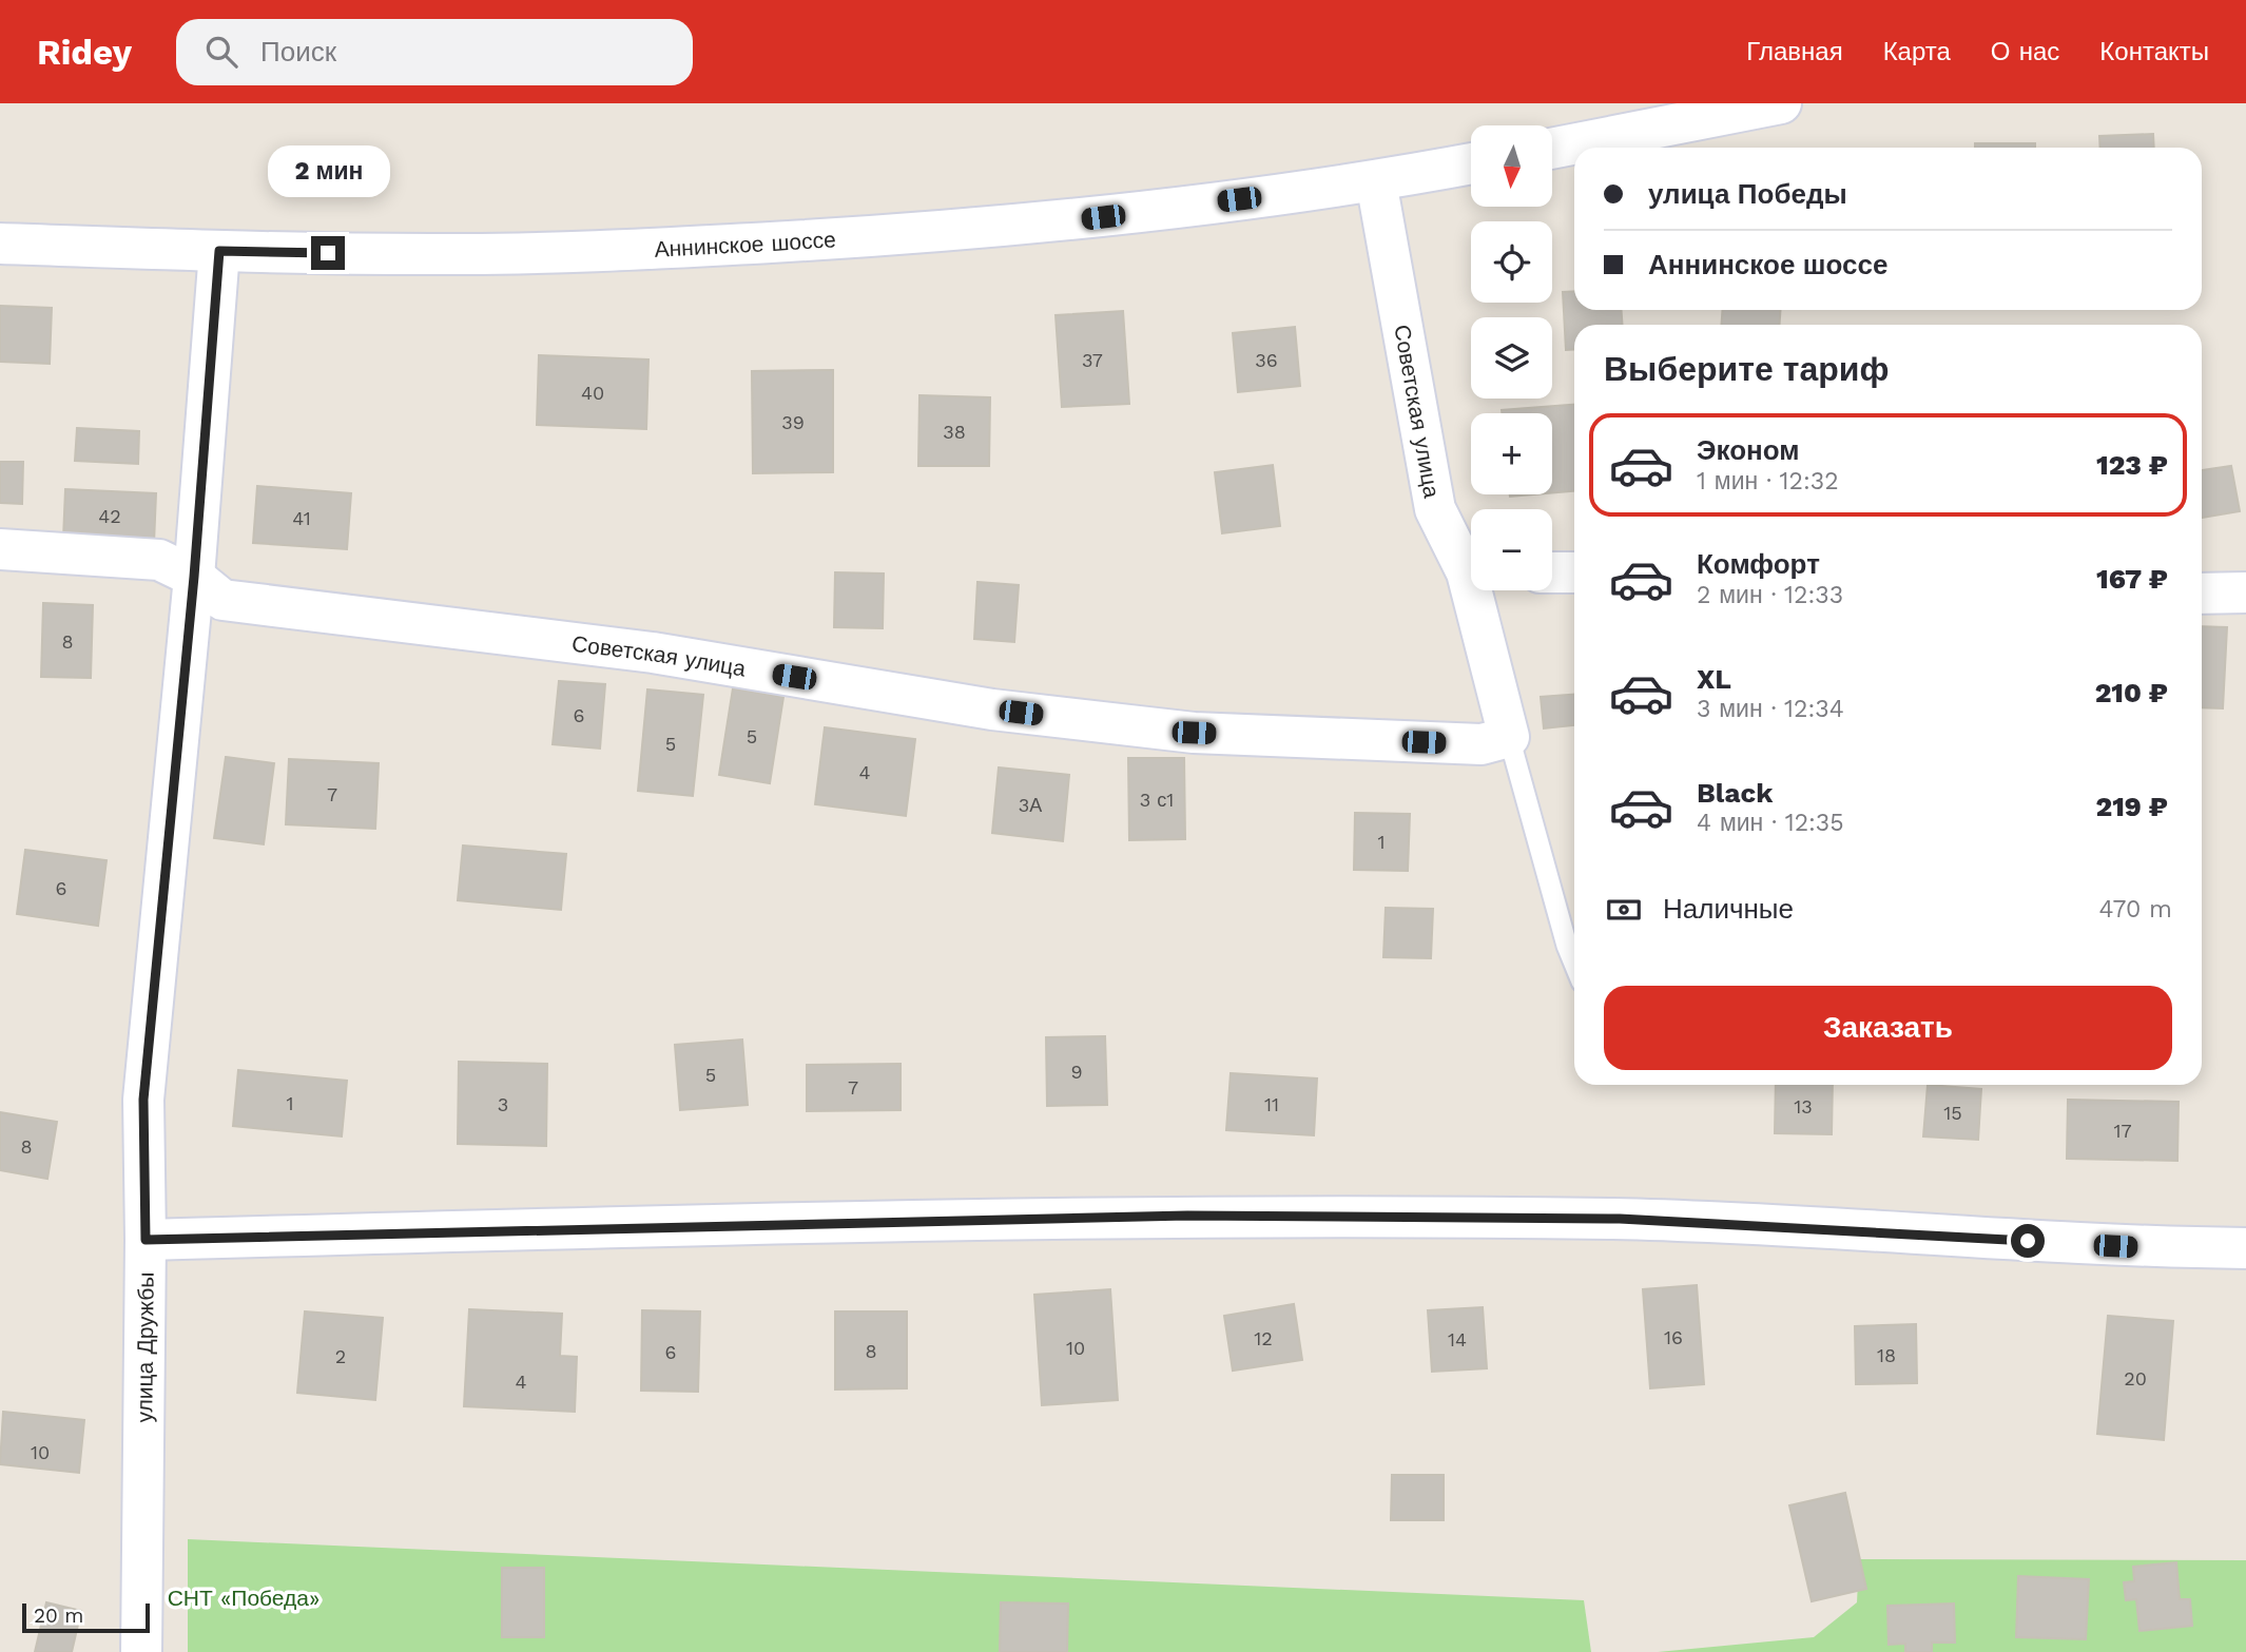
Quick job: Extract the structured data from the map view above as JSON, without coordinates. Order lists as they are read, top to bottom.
{
  "streets": {
    "street": ["Аннинское шоссе", "Советская улица", "улица Дружбы"]
  },
  "crossings": [
    ["Аннинское шоссе", "Советская улица"],
    ["Аннинское шоссе", "улица Дружбы"],
    ["Советская улица", "улица Дружбы"]
  ],
  "parks": ["СНТ «Победа»"],
  "house_numbers": [
    "37",
    "36",
    "40",
    "39",
    "38",
    "42",
    "41",
    "8",
    "6",
    "5",
    "5",
    "4",
    "7",
    "3 с1",
    "3А",
    "1",
    "6",
    "9",
    "5",
    "7",
    "1",
    "3",
    "11",
    "13",
    "15",
    "17",
    "8",
    "16",
    "12",
    "14",
    "10",
    "8",
    "6",
    "18",
    "2",
    "20",
    "4",
    "10"
  ],
  "scale_bar": "20 m",
  "north": "bottom",
  "page": {
    "header": "Ridey",
    "search": "Поиск",
    "nav": [
      "Главная",
      "Карта",
      "О нас",
      "Контакты"
    ],
    "map_buttons": ["+", "−"],
    "bubble": "2 мин",
    "banner": ["улица Победы", "Аннинское шоссе"],
    "heading": "Выберите тариф",
    "list": [
      {
        "name": "Эконом",
        "note": "1 мин · 12:32",
        "value": "123 ₽"
      },
      {
        "name": "Комфорт",
        "note": "2 мин · 12:33",
        "value": "167 ₽"
      },
      {
        "name": "XL",
        "note": "3 мин · 12:34",
        "value": "210 ₽"
      },
      {
        "name": "Black",
        "note": "4 мин · 12:35",
        "value": "219 ₽"
      }
    ],
    "pay": ["Наличные", "470 m"],
    "buttons": "Заказать",
    "scale": "20 m"
  }
}
